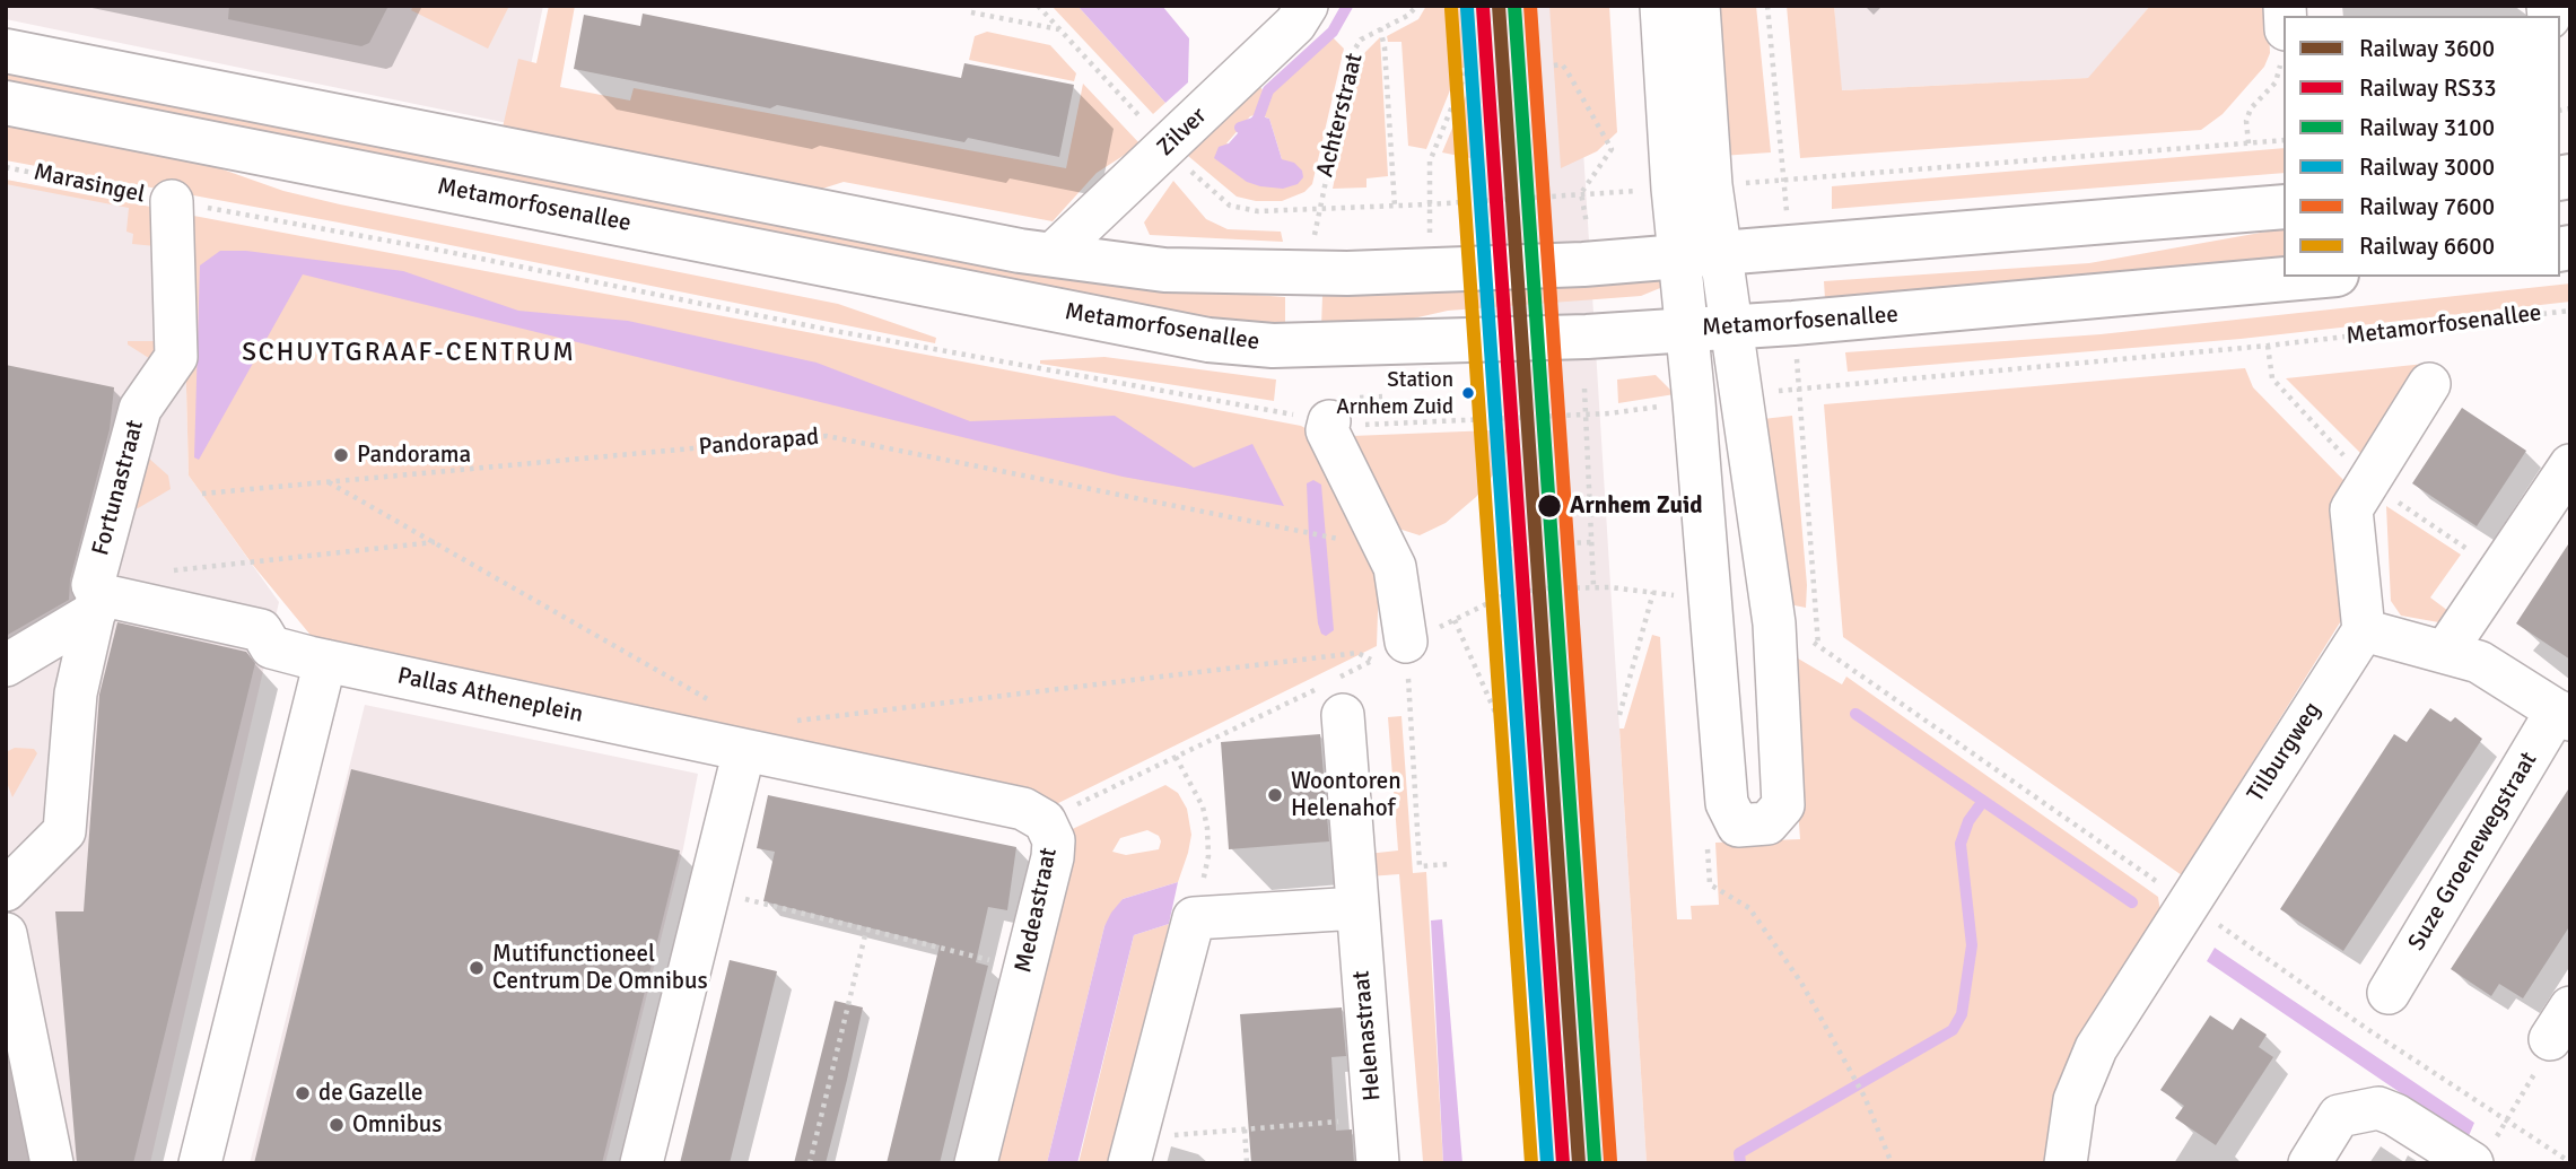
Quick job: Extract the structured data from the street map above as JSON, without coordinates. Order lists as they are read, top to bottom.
{
  "streets": {
    "main road": ["Metamorfosenallee"],
    "street": [
      "Zilver",
      "Fortunastraat",
      "Pallas Atheneplein",
      "Tilburgweg",
      "Suze Groenewegstraat",
      "Medeastraat",
      "Helenastraat"
    ],
    "path": ["Achterstraat", "Marasingel", "Pandorapad"]
  },
  "crossings": [
    ["Marasingel", "Fortunastraat"],
    ["Fortunastraat", "Pallas Atheneplein"],
    ["Pallas Atheneplein", "Medeastraat"]
  ],
  "districts": ["SCHUYTGRAAF-CENTRUM"],
  "places": [
    "Station Arnhem Zuid",
    "Pandorama",
    "Arnhem Zuid",
    "Woontoren Helenahof",
    "Mutifunctioneel Centrum De Omnibus",
    "de Gazelle",
    "Omnibus"
  ],
  "lines": [
    "rail line 3600",
    "rail line 3100",
    "rail line 7600",
    "rail line RS33",
    "rail line 3000",
    "rail line 6600"
  ],
  "legend": [
    "Railway 3600",
    "Railway RS33",
    "Railway 3100",
    "Railway 3000",
    "Railway 7600",
    "Railway 6600"
  ]
}
